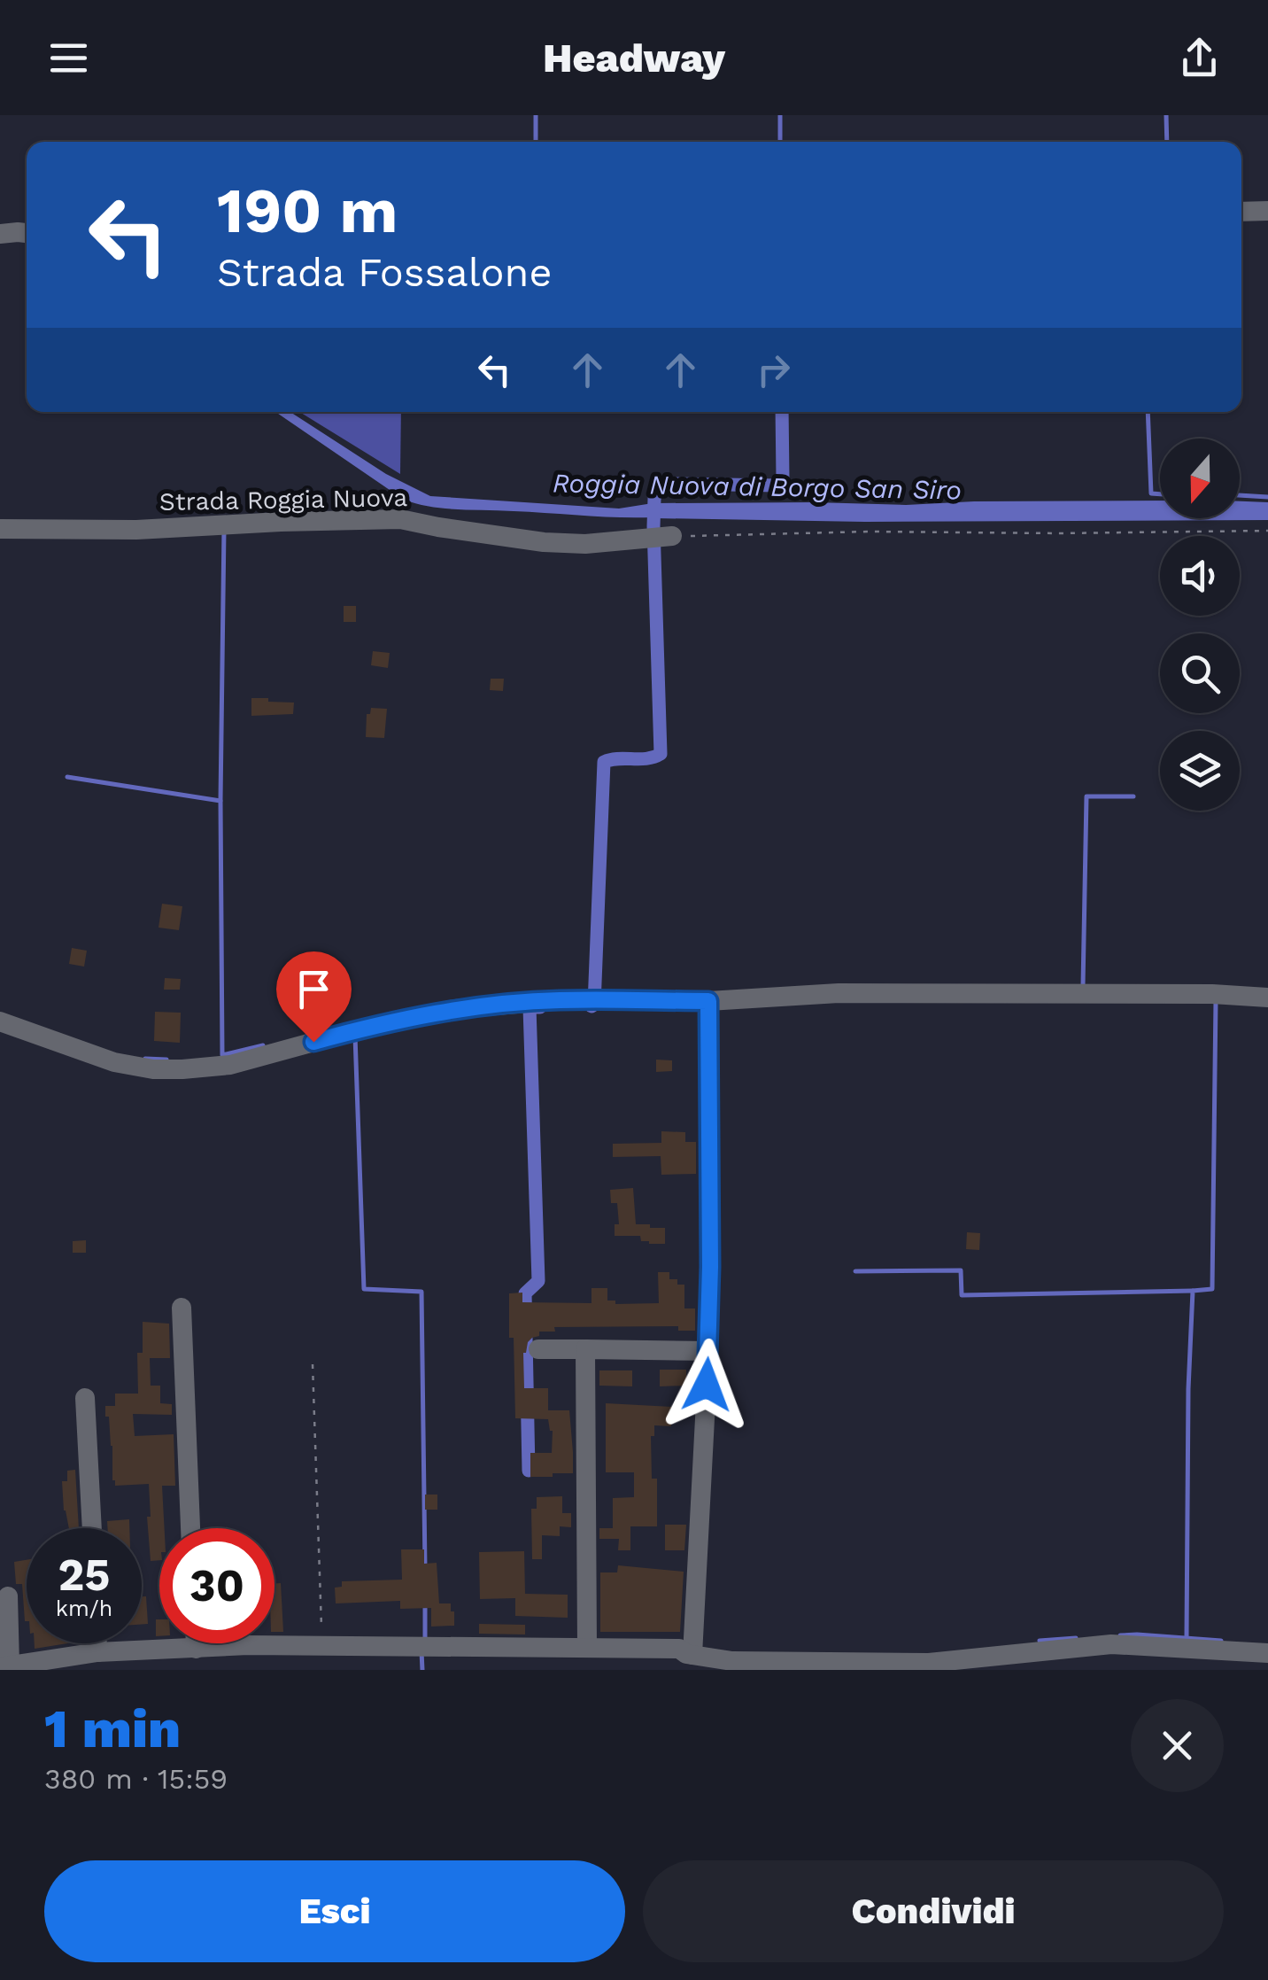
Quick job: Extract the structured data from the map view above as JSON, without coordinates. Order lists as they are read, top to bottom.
{
  "streets": {
    "street": ["Strada Roggia Nuova"]
  },
  "water": ["Roggia Nuova di Borgo San Siro"],
  "north": "bottom",
  "page": {
    "header": "Headway",
    "turn": ["190 m", "Strada Fossalone"],
    "speed": "25 km/h",
    "limit": "30",
    "heading": ["1 min", "380 m · 15:59"],
    "buttons": ["Esci", "Condividi"]
  }
}
